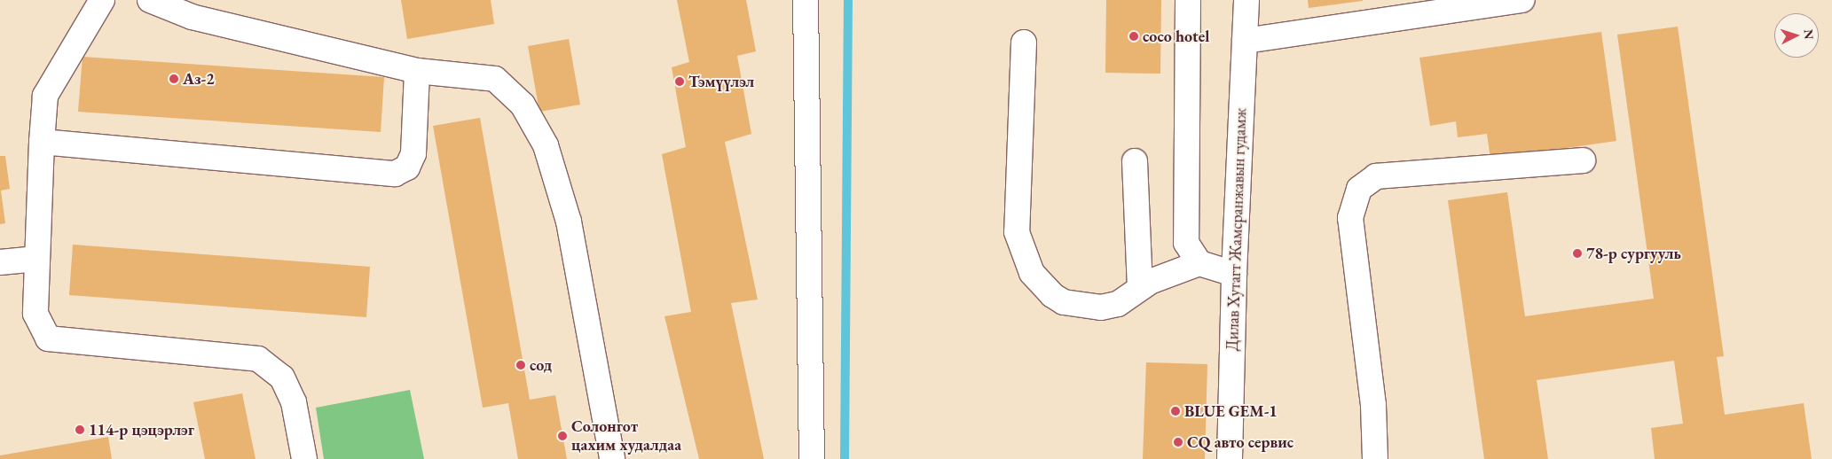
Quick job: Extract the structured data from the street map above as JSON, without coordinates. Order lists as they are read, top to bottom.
{
  "streets": {
    "street": ["Дилав Хутагт Жамсранжавын гудамж"]
  },
  "places": [
    "coco hotel",
    "Аз-2",
    "Тэмүүлэл",
    "78-р сургууль",
    "сод",
    "BLUE GEM-1",
    "114-р цэцэрлэг",
    "Солонгот цахим худалдаа",
    "CQ авто сервис"
  ],
  "north": "right"
}
